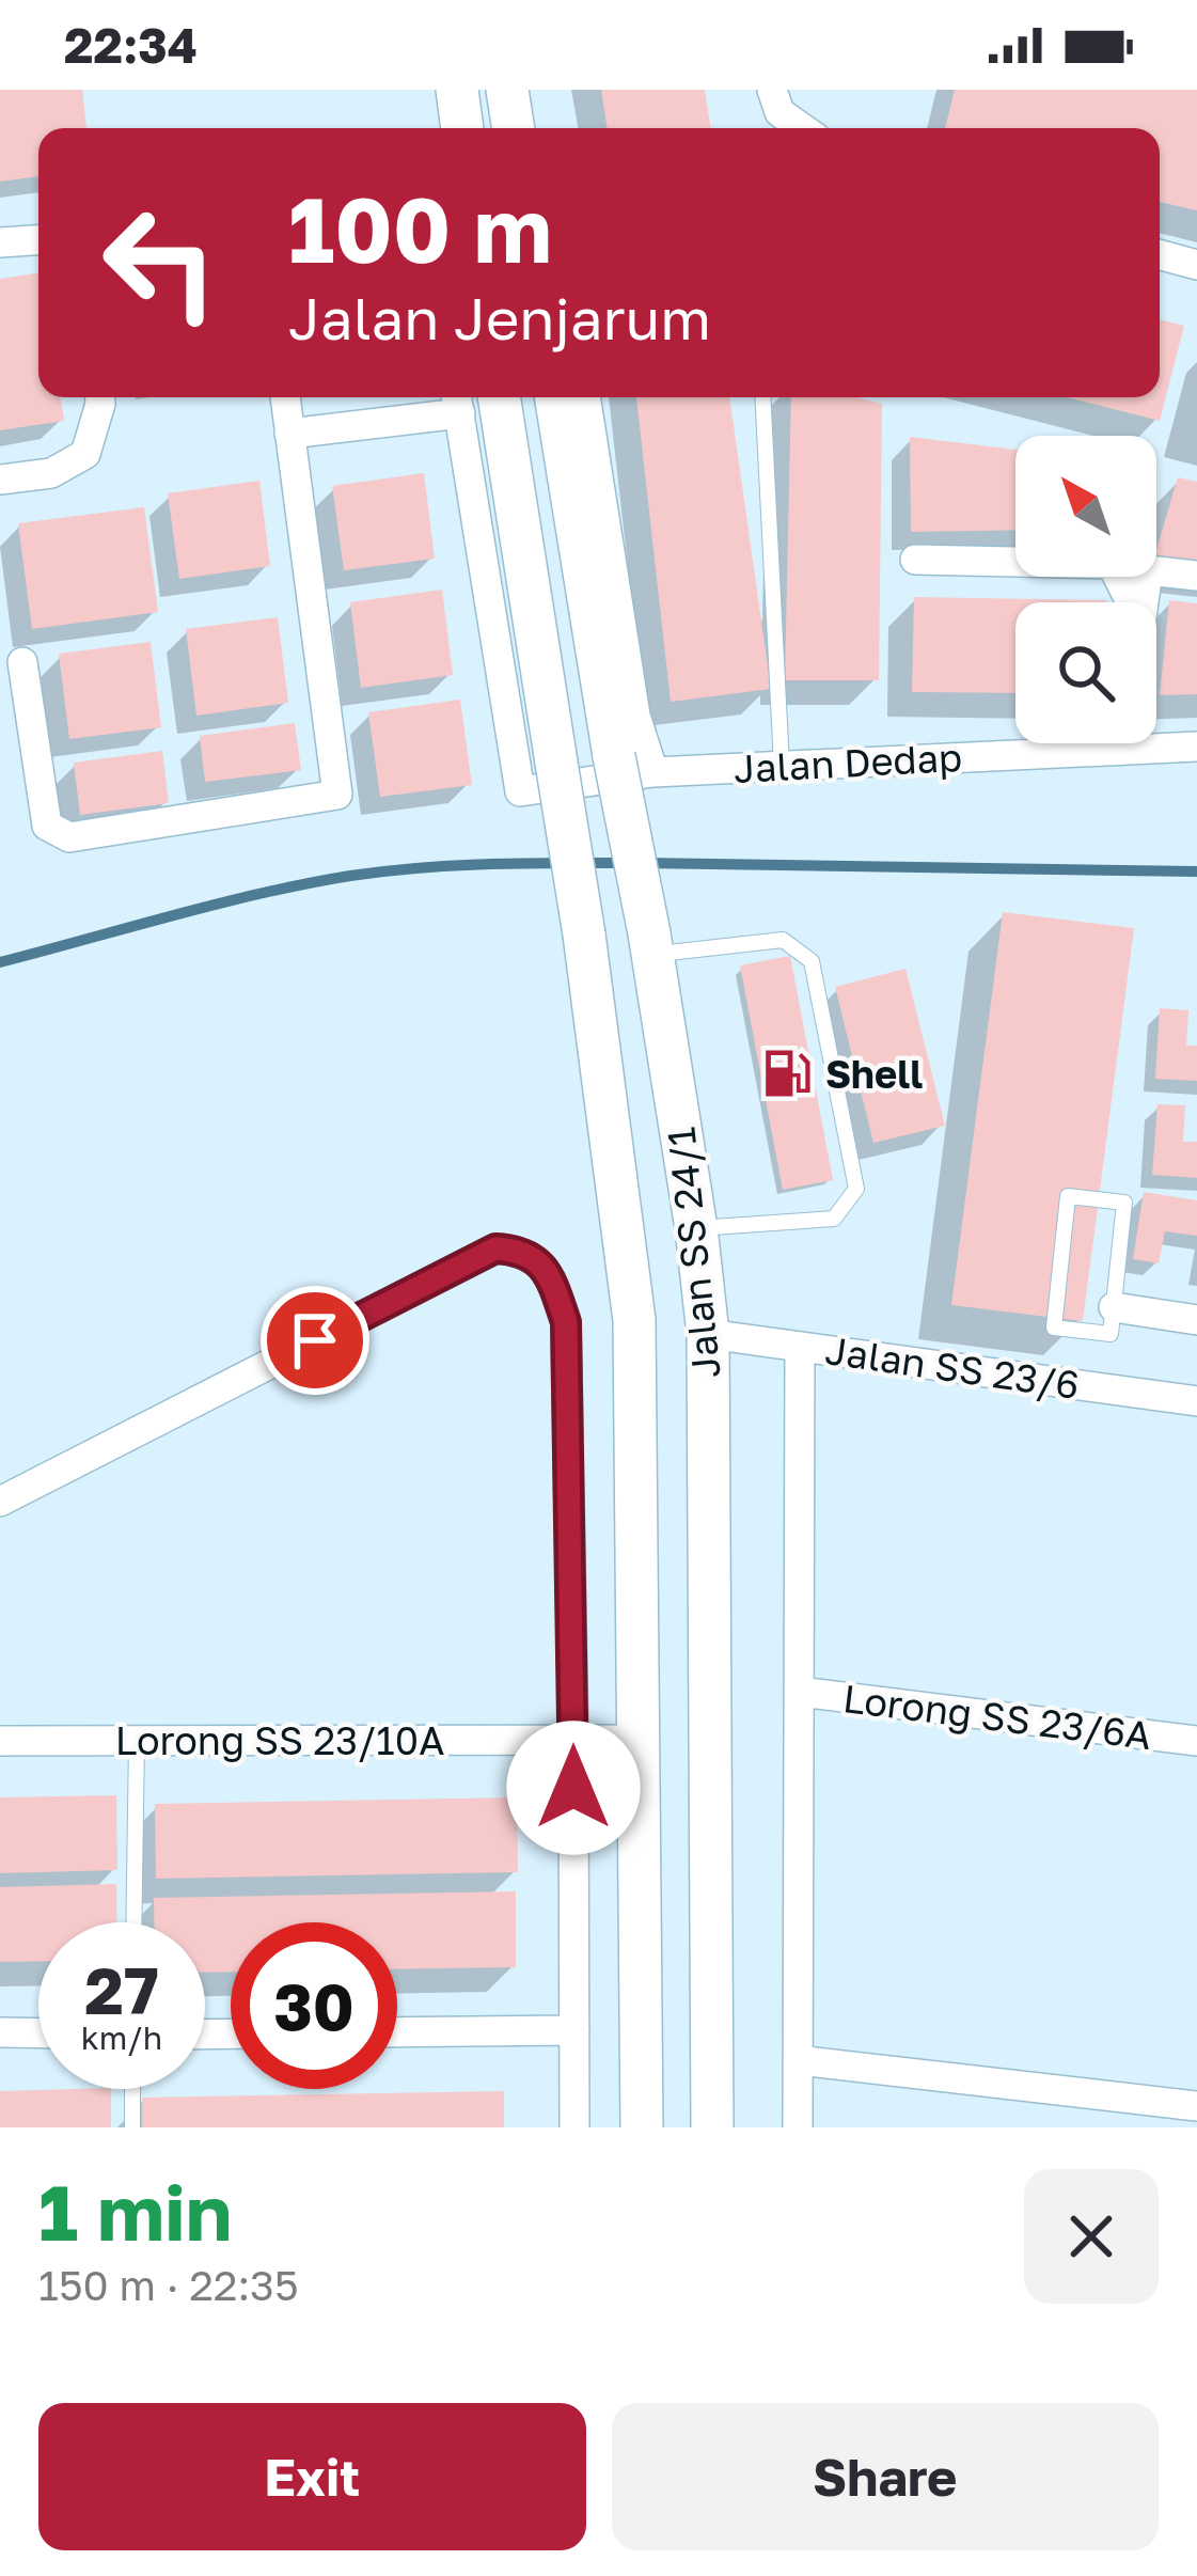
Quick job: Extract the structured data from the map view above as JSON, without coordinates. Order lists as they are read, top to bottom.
{
  "streets": {
    "main road": ["Jalan SS 24/1"],
    "street": [
      "Jalan Dedap",
      "Jalan SS 23/6",
      "Lorong SS 23/6A",
      "Lorong SS 23/10A"
    ]
  },
  "crossings": [
    ["Jalan Dedap", "Jalan SS 24/1"],
    ["Jalan SS 24/1", "Jalan SS 23/6"],
    ["Jalan SS 24/1", "Lorong SS 23/10A"]
  ],
  "places": {
    "fuel station": ["Shell"]
  },
  "north": "top left",
  "page": {
    "status": "22:34",
    "turn": ["100 m", "Jalan Jenjarum"],
    "speed": "27 km/h",
    "limit": "30",
    "heading": ["1 min", "150 m · 22:35"],
    "buttons": ["Exit", "Share"]
  }
}
